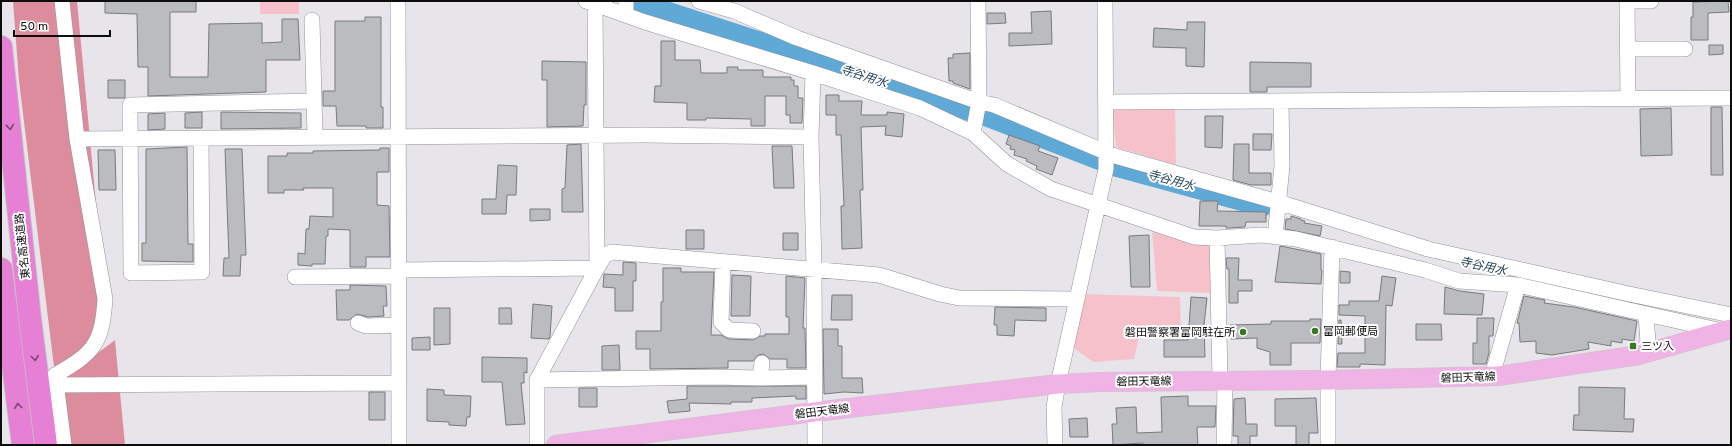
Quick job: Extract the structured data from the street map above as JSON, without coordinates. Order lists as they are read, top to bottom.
{
  "streets": {
    "highway": ["東名高速道路"],
    "main road": ["磐田天竜線"]
  },
  "water": ["寺谷用水"],
  "places": {
    "other": ["富岡郵便局", "磐田警察署富岡駐在所"],
    "transit": ["三ツ入"]
  },
  "scale_bar": "50 m"
}
